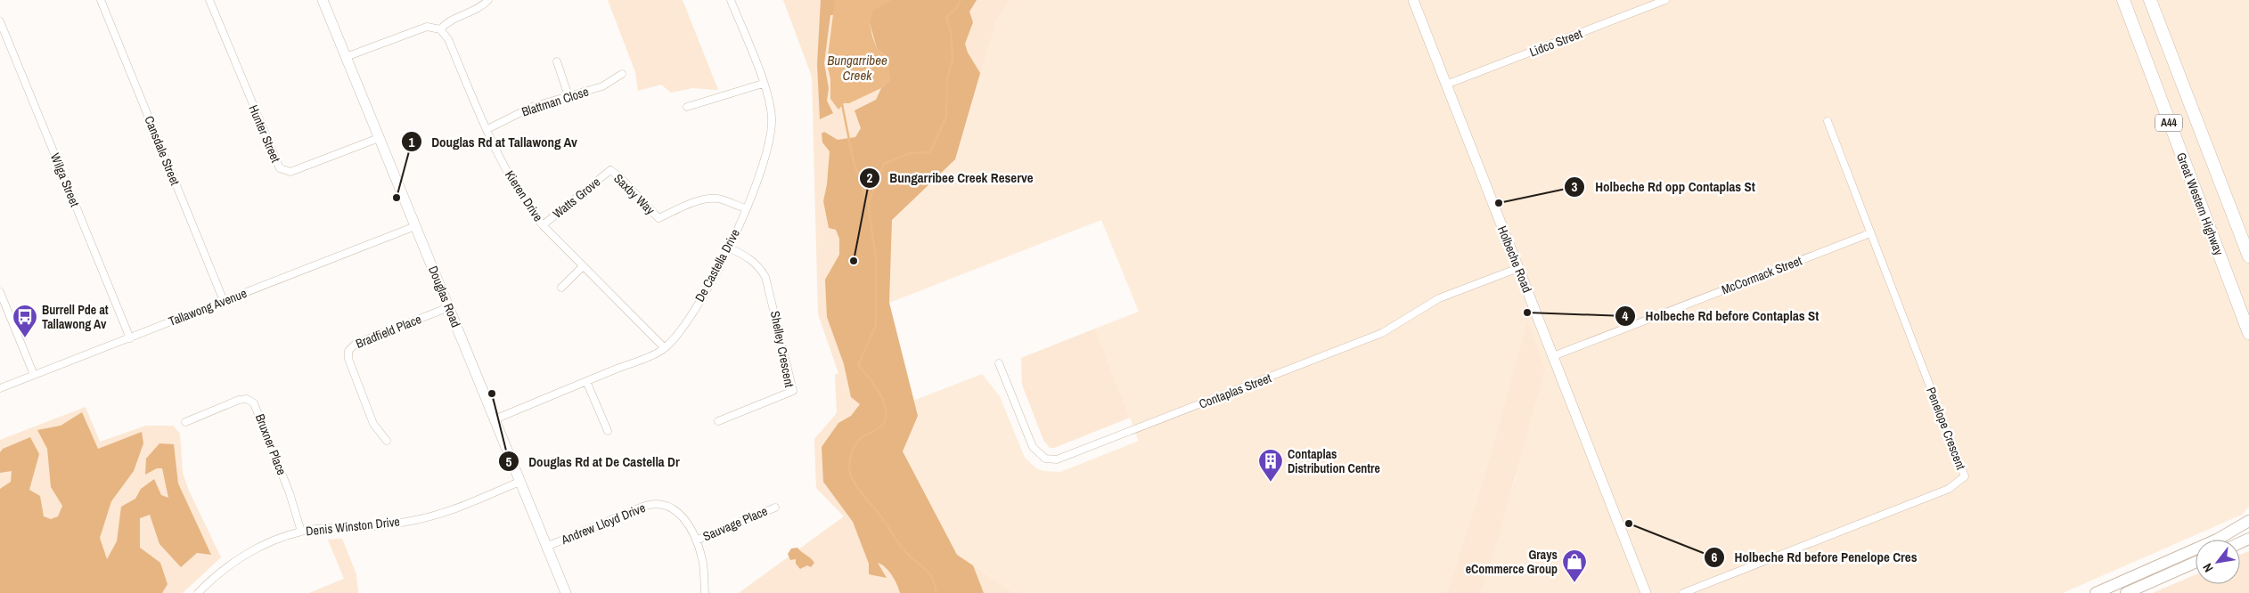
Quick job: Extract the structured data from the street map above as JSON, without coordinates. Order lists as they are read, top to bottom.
{
  "streets": {
    "highway": ["A44", "Great Western Highway"],
    "street": [
      "Lidco Street",
      "Blattman Close",
      "Hunter Street",
      "Cansdale Street",
      "Wilga Street",
      "Saxby Way",
      "Kieren Drive",
      "Watts Grove",
      "Holbeche Road",
      "De Castella Drive",
      "McCormack Street",
      "Douglas Road",
      "Tallawong Avenue",
      "Bradfield Place",
      "Shelley Crescent",
      "Contaplas Street",
      "Penelope Crescent",
      "Bruxner Place",
      "Andrew Lloyd Drive",
      "Sauvage Place",
      "Denis Winston Drive"
    ]
  },
  "crossings": [
    ["Lidco Street", "Holbeche Road"],
    ["Blattman Close", "Kieren Drive"],
    ["Hunter Street", "Douglas Road"],
    ["Cansdale Street", "Tallawong Avenue"],
    ["Wilga Street", "Tallawong Avenue"],
    ["Saxby Way", "Watts Grove"],
    ["Saxby Way", "De Castella Drive"],
    ["Kieren Drive", "Watts Grove"],
    ["Kieren Drive", "De Castella Drive"],
    ["Holbeche Road", "McCormack Street"],
    ["Holbeche Road", "Contaplas Street"],
    ["De Castella Drive", "Douglas Road"],
    ["De Castella Drive", "Shelley Crescent"],
    ["McCormack Street", "Penelope Crescent"],
    ["Douglas Road", "Tallawong Avenue"],
    ["Douglas Road", "Bradfield Place"],
    ["Douglas Road", "Andrew Lloyd Drive"],
    ["Douglas Road", "Denis Winston Drive"],
    ["Bruxner Place", "Denis Winston Drive"],
    ["Andrew Lloyd Drive", "Sauvage Place"]
  ],
  "water": ["Bungarribee Creek"],
  "places": {
    "other": [
      "Douglas Rd at Tallawong Av",
      "Holbeche Rd opp Contaplas St",
      "Bungarribee Creek Reserve",
      "Holbeche Rd before Contaplas St",
      "Douglas Rd at De Castella Dr",
      "Holbeche Rd before Penelope Cres"
    ],
    "bus stop": ["Burrell Pde at Tallawong Av"],
    "building": ["Contaplas Distribution Centre"],
    "shop": ["Grays eCommerce Group"]
  },
  "north": "bottom left"
}
